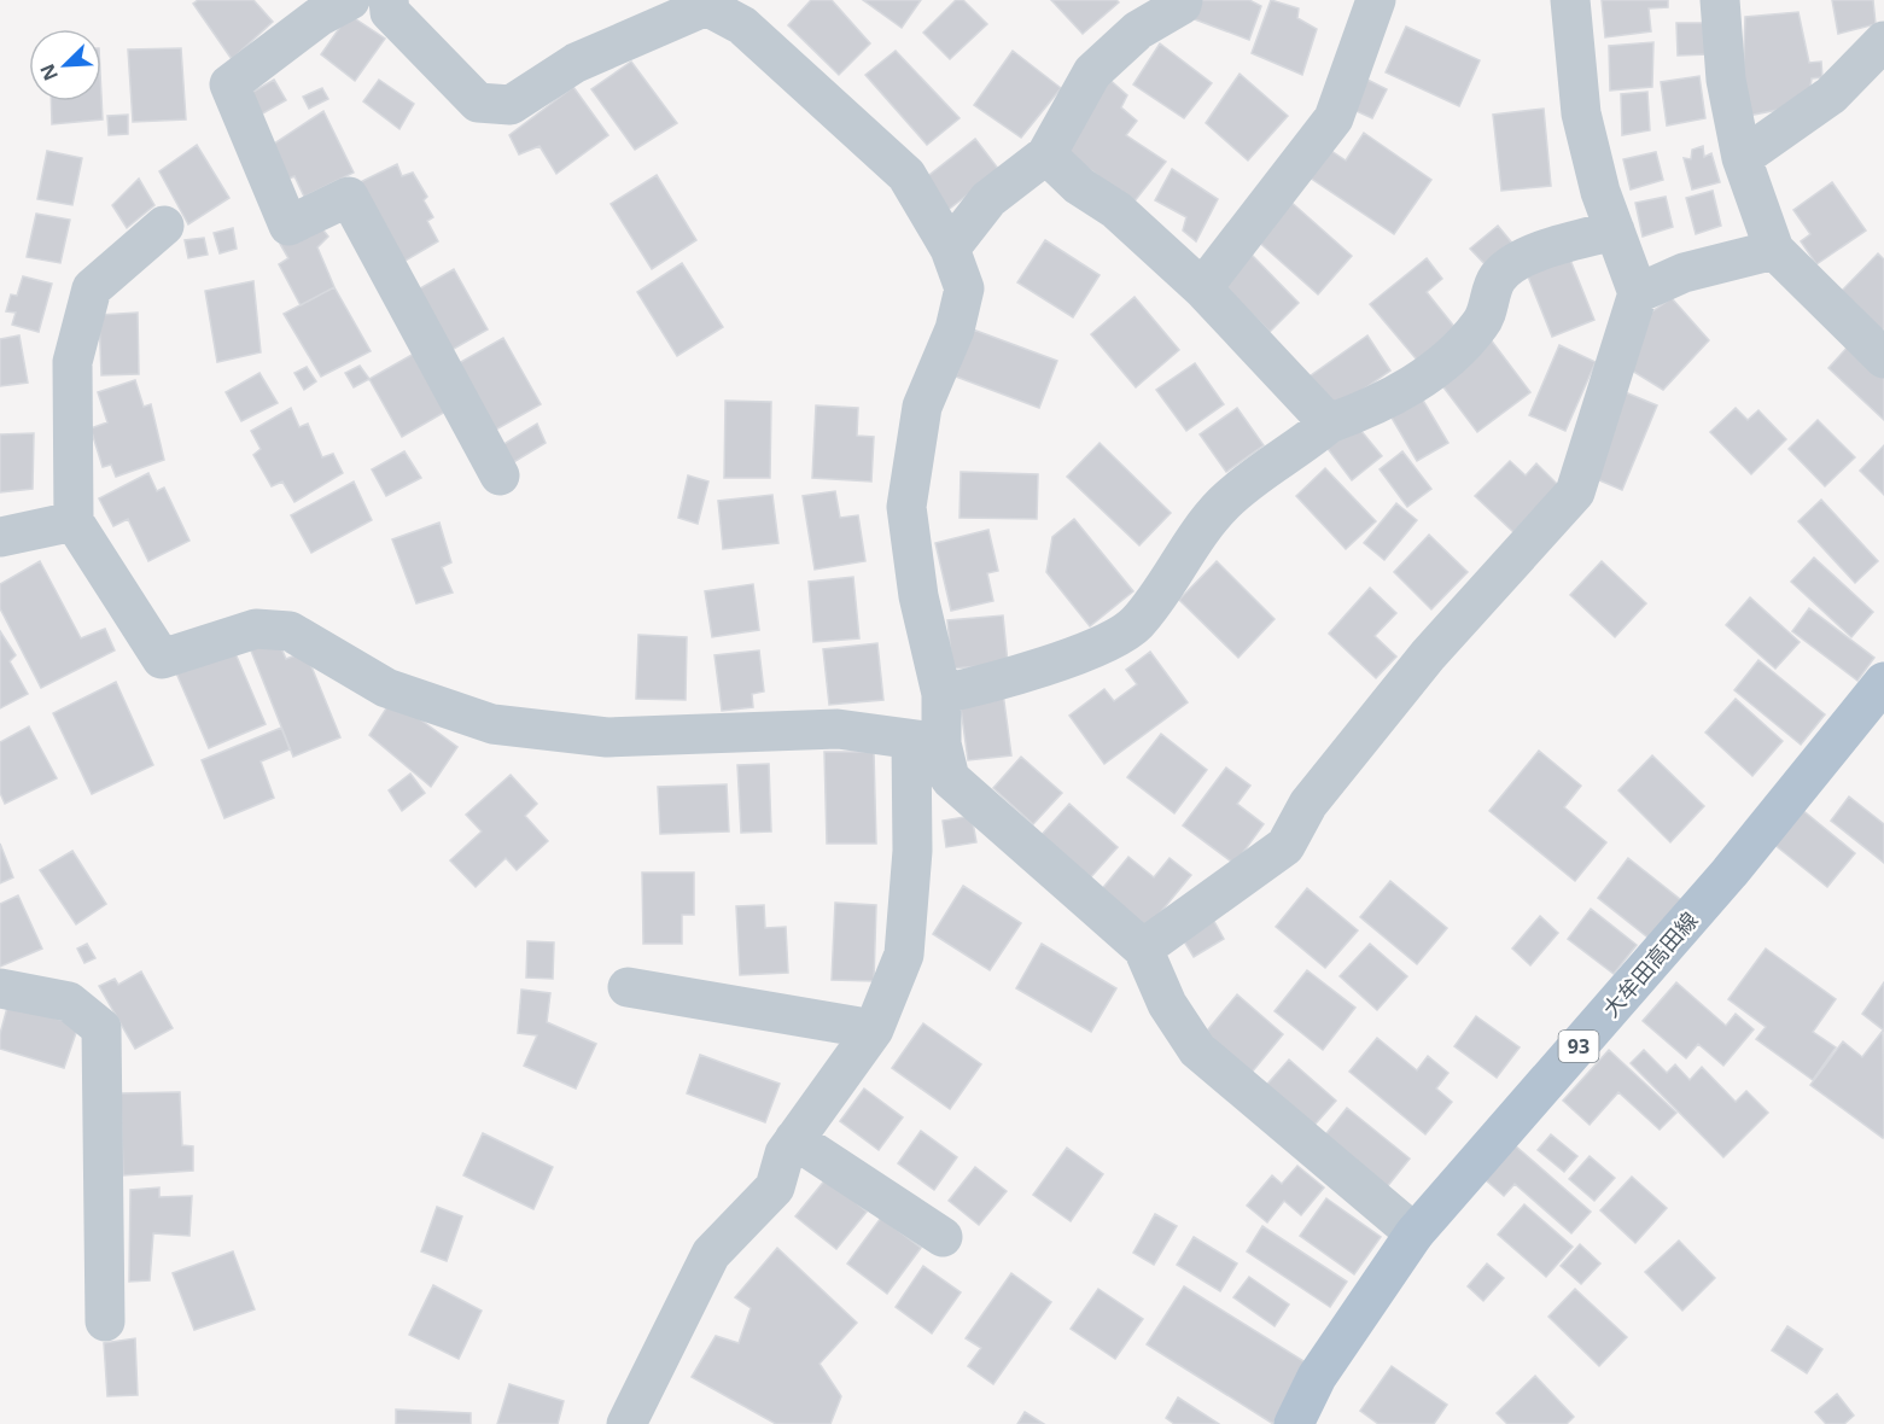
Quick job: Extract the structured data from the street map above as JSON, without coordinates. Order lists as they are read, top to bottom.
{
  "streets": {
    "main road": ["大牟田高田線", "93"]
  },
  "north": "bottom left"
}
